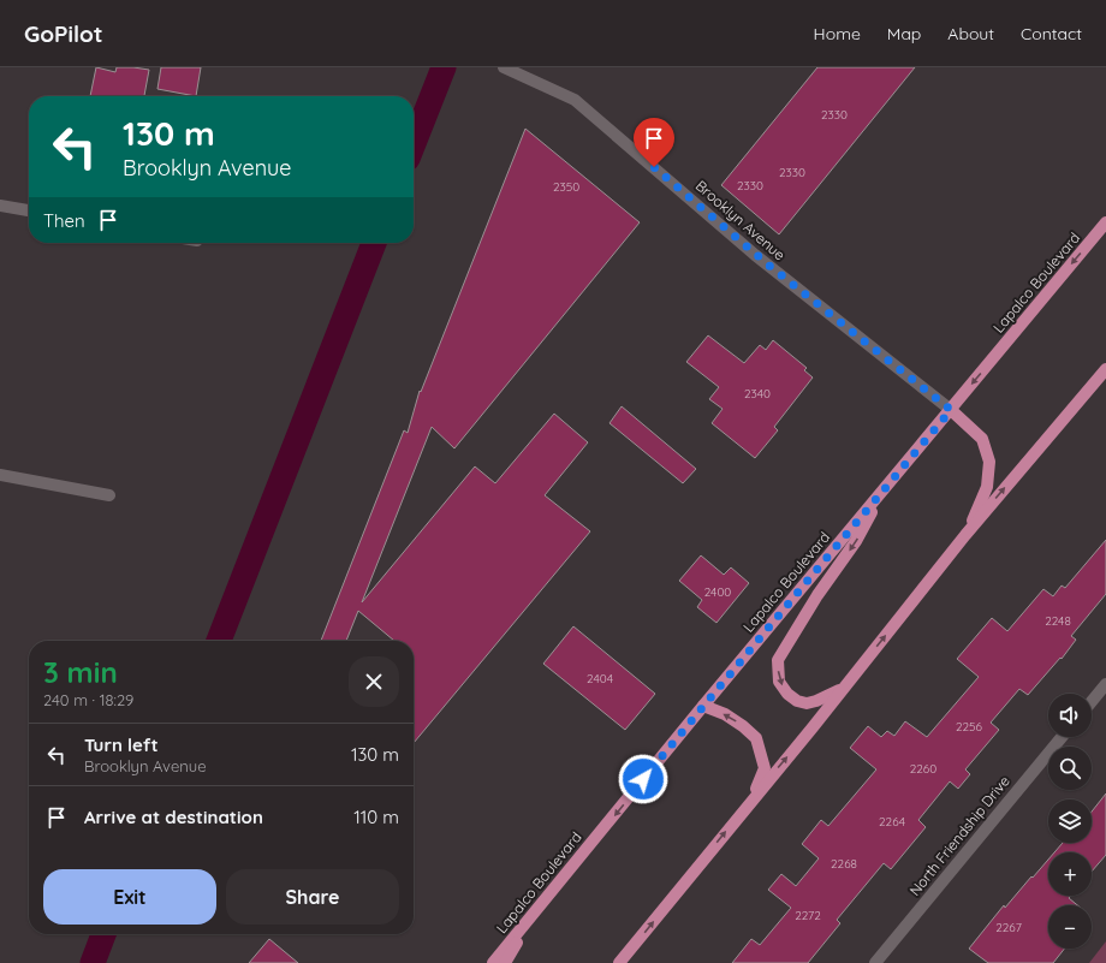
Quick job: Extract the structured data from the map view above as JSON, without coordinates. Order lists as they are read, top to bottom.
{
  "streets": {
    "main road": ["Lapalco Boulevard"],
    "street": ["Brooklyn Avenue", "North Friendship Drive"]
  },
  "crossings": [
    ["Brooklyn Avenue", "Lapalco Boulevard"]
  ],
  "house_numbers": [
    "2330",
    "2330",
    "2330",
    "2350",
    "2340",
    "2400",
    "2248",
    "2404",
    "2256",
    "2260",
    "2264",
    "2268",
    "2272",
    "2267"
  ],
  "page": {
    "header": "GoPilot",
    "nav": [
      "Home",
      "Map",
      "About",
      "Contact"
    ],
    "turn": ["130 m", "Brooklyn Avenue"],
    "then": "Then",
    "heading": ["3 min", "240 m · 18:29"],
    "map_buttons": ["+", "−"],
    "list": [
      {
        "name": "Turn left",
        "note": "Brooklyn Avenue",
        "value": "130 m"
      },
      {
        "name": "Arrive at destination",
        "value": "110 m"
      }
    ],
    "buttons": ["Exit", "Share"]
  }
}
